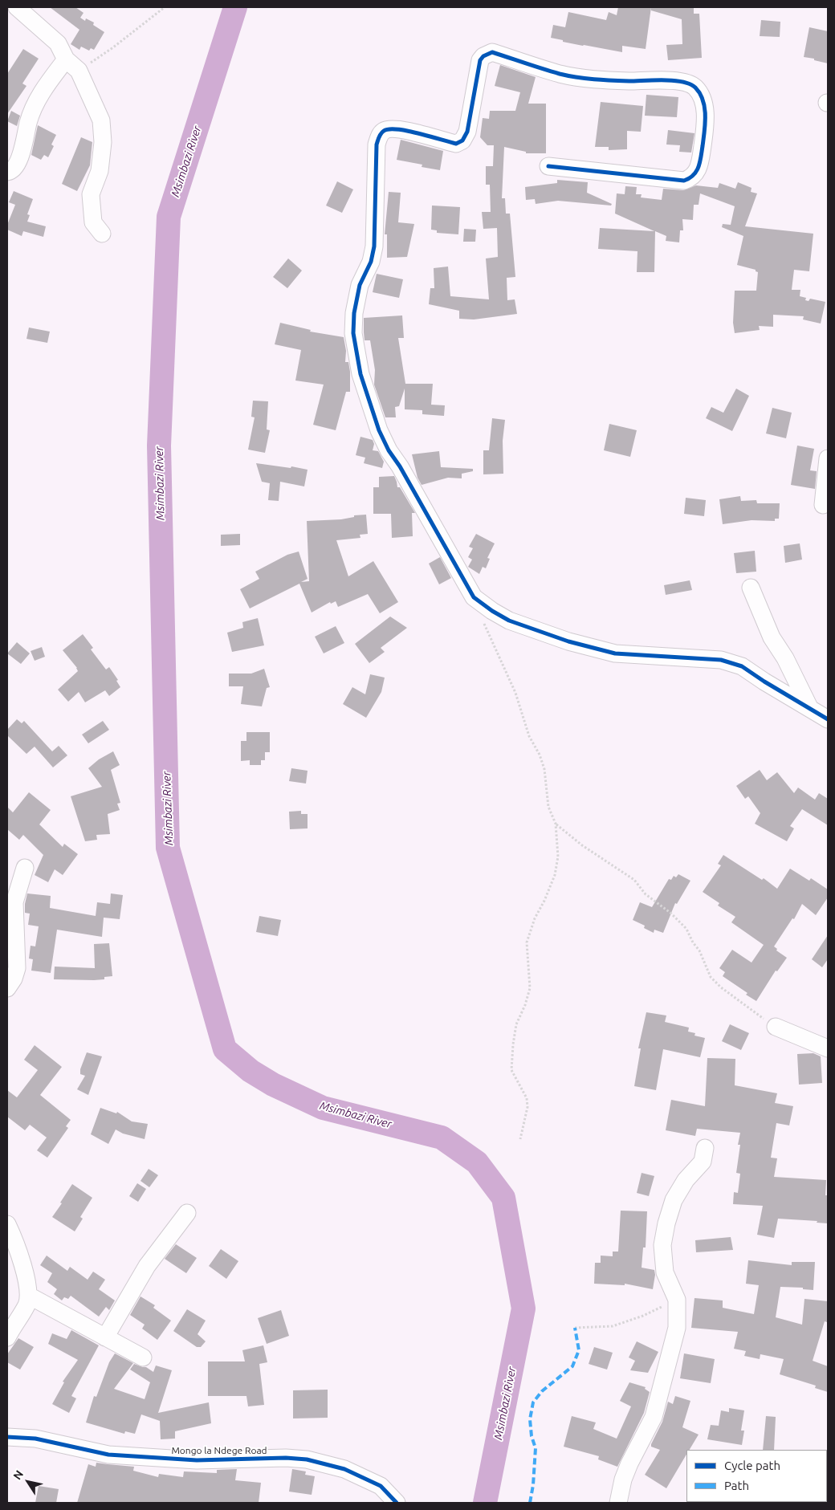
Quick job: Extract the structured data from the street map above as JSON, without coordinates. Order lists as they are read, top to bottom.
{
  "streets": {
    "street": ["Mongo la Ndege Road"]
  },
  "water": ["Msimbazi River"],
  "legend": ["Cycle path", "Path"],
  "north": "top left"
}
